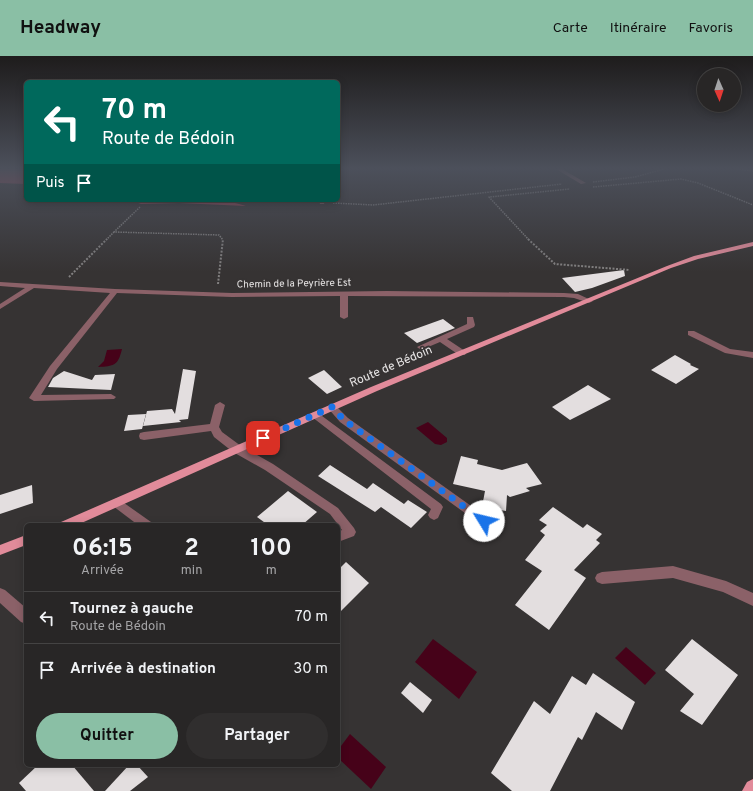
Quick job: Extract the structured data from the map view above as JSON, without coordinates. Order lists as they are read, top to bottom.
{
  "streets": {
    "main road": ["Route de Bédoin"],
    "street": ["Chemin de la Peyrière Est"]
  },
  "crossings": [
    ["Chemin de la Peyrière Est", "Route de Bédoin"]
  ],
  "north": "bottom",
  "page": {
    "header": "Headway",
    "nav": ["Carte", "Itinéraire", "Favoris"],
    "turn": ["70 m", "Route de Bédoin"],
    "then": "Puis",
    "eta": [
      "06:15",
      "Arrivée",
      "2",
      "min",
      "100",
      "m"
    ],
    "list": [
      {
        "name": "Tournez à gauche",
        "note": "Route de Bédoin",
        "value": "70 m"
      },
      {
        "name": "Arrivée à destination",
        "value": "30 m"
      }
    ],
    "buttons": ["Quitter", "Partager"]
  }
}
